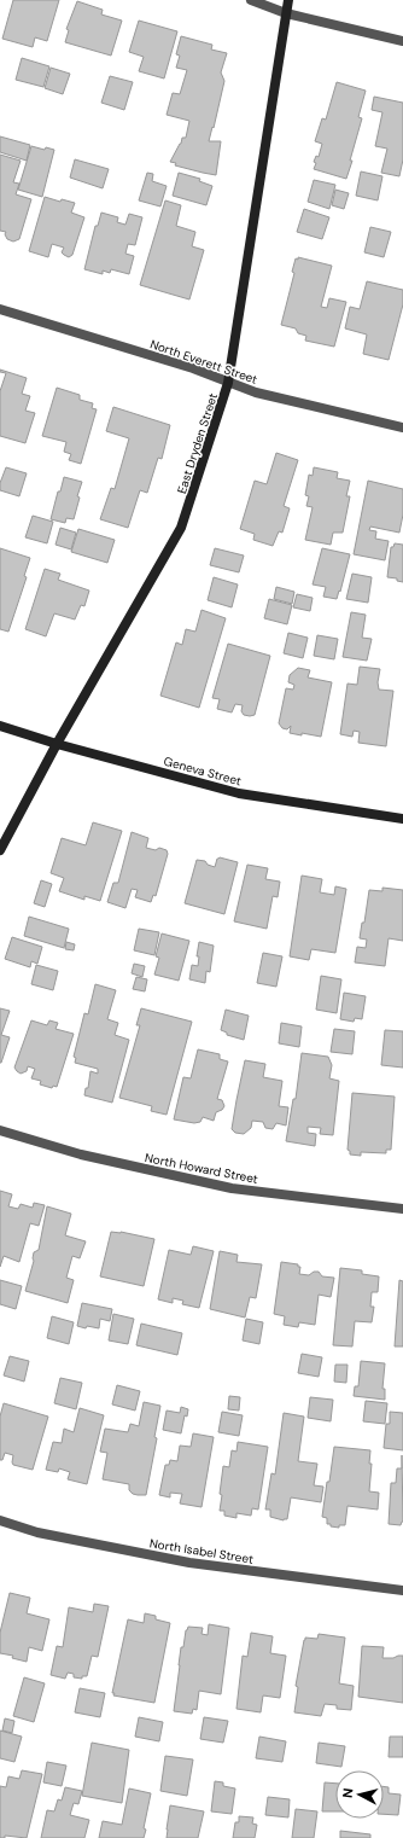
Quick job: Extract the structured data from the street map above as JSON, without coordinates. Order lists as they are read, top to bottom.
{
  "streets": {
    "street": [
      "North Everett Street",
      "East Dryden Street",
      "Geneva Street",
      "North Howard Street",
      "North Isabel Street"
    ]
  },
  "crossings": [
    ["North Everett Street", "East Dryden Street"],
    ["East Dryden Street", "Geneva Street"]
  ],
  "north": "left"
}
